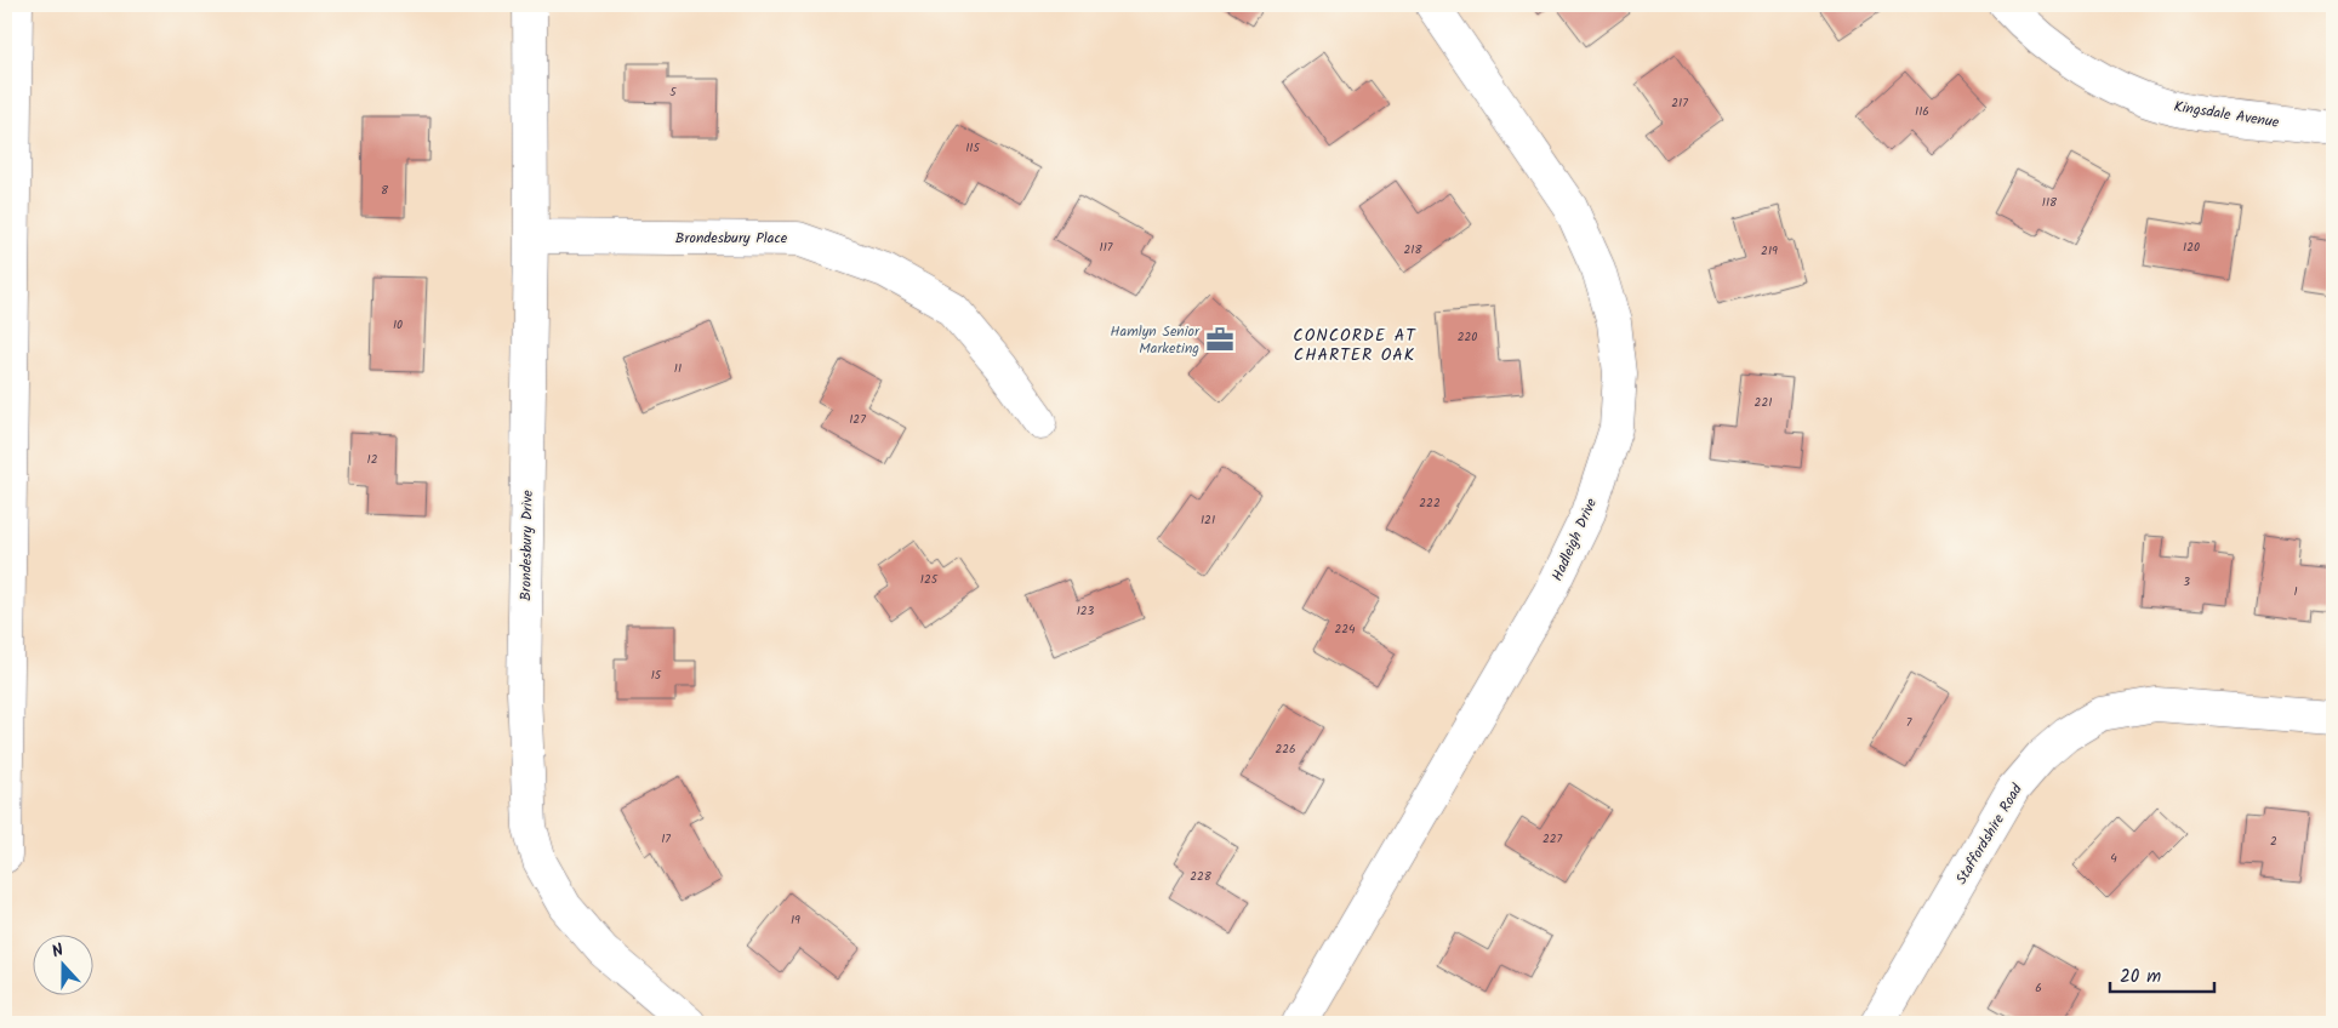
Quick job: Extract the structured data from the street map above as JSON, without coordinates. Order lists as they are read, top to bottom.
{
  "streets": {
    "street": [
      "Kingsdale Avenue",
      "Brondesbury Place",
      "Hadleigh Drive",
      "Brondesbury Drive",
      "Staffordshire Road"
    ]
  },
  "crossings": [
    ["Brondesbury Place", "Brondesbury Drive"]
  ],
  "districts": ["CONCORDE AT CHARTER OAK"],
  "places": {
    "office": ["Hamlyn Senior Marketing"]
  },
  "house_numbers": [
    "5",
    "217",
    "116",
    "115",
    "8",
    "118",
    "117",
    "120",
    "218",
    "219",
    "10",
    "220",
    "11",
    "221",
    "127",
    "12",
    "222",
    "121",
    "125",
    "3",
    "1",
    "123",
    "224",
    "15",
    "7",
    "226",
    "17",
    "227",
    "2",
    "4",
    "228",
    "19",
    "6"
  ],
  "scale_bar": "20 m",
  "north": "top"
}
